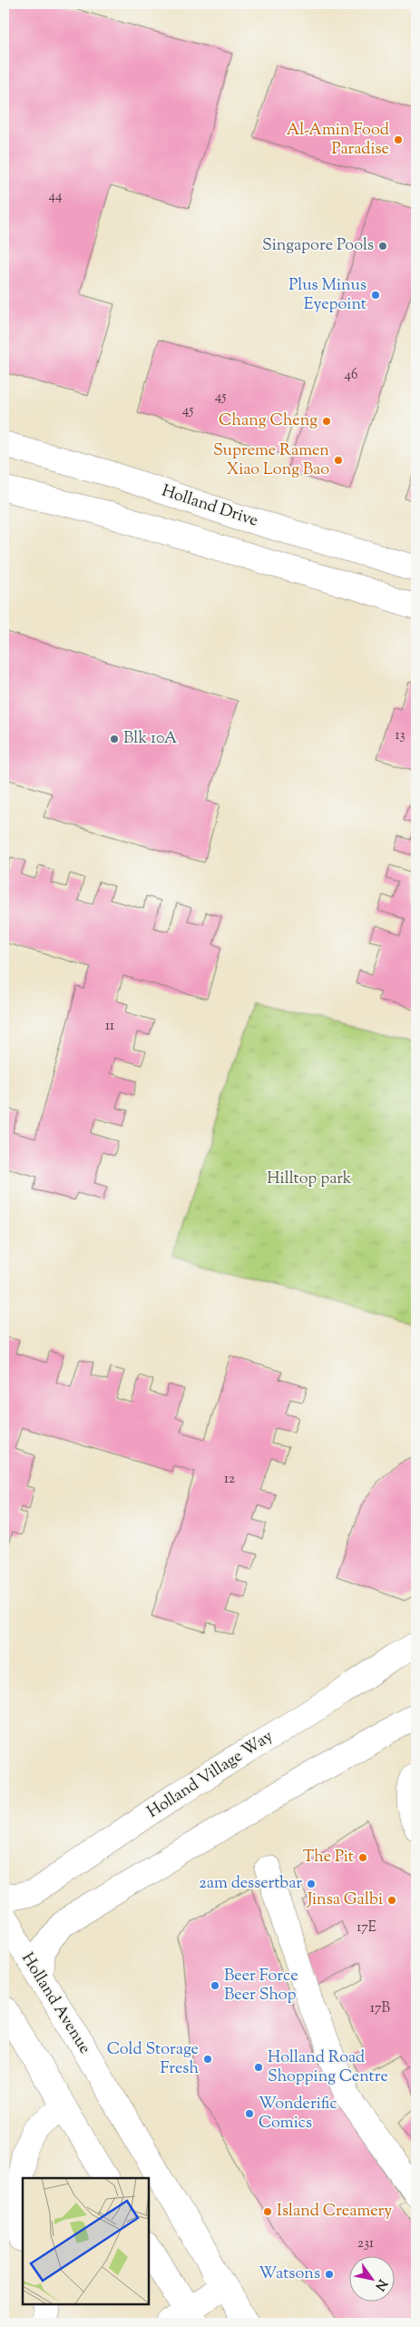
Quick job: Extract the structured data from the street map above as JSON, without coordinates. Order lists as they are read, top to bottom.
{
  "streets": {
    "street": ["Holland Drive", "Holland Village Way", "Holland Avenue"]
  },
  "parks": ["Hilltop park"],
  "places": [
    "Al-Amin Food Paradise",
    "Singapore Pools",
    "Plus Minus Eyepoint",
    "Chang Cheng",
    "Supreme Ramen Xiao Long Bao",
    "Blk 10A",
    "The Pit",
    "2am dessertbar",
    "Jinsa Galbi",
    "Beer Force Beer Shop",
    "Cold Storage Fresh",
    "Holland Road Shopping Centre",
    "Wonderific Comics",
    "Island Creamery",
    "Watsons"
  ],
  "house_numbers": [
    "44",
    "46",
    "45",
    "45",
    "13",
    "11",
    "12",
    "17E",
    "17B",
    "231"
  ],
  "north": "bottom right"
}
